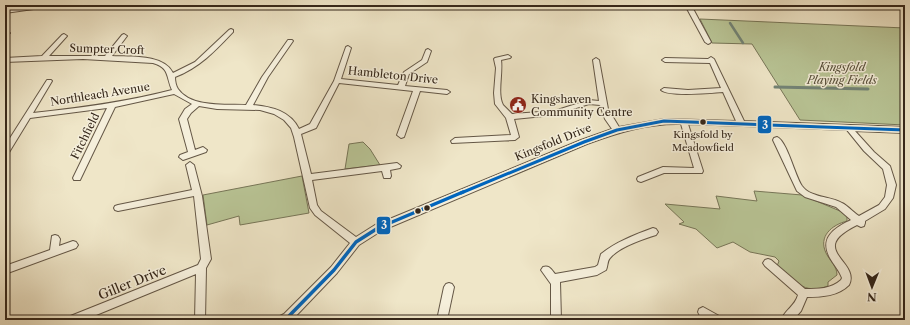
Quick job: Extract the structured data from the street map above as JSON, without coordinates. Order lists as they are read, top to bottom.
{
  "streets": {
    "street": [
      "Sumpter Croft",
      "Hambleton Drive",
      "Northleach Avenue",
      "Fitchfield",
      "Kingsfold Drive",
      "Giller Drive"
    ]
  },
  "crossings": [
    ["Northleach Avenue", "Fitchfield"]
  ],
  "parks": ["Kingsfold Playing Fields"],
  "places": {
    "public building": ["Kingshaven Community Centre"],
    "other": ["Kingsfold by Meadowfield"]
  },
  "lines": ["transit line 3"],
  "north": "bottom"
}
